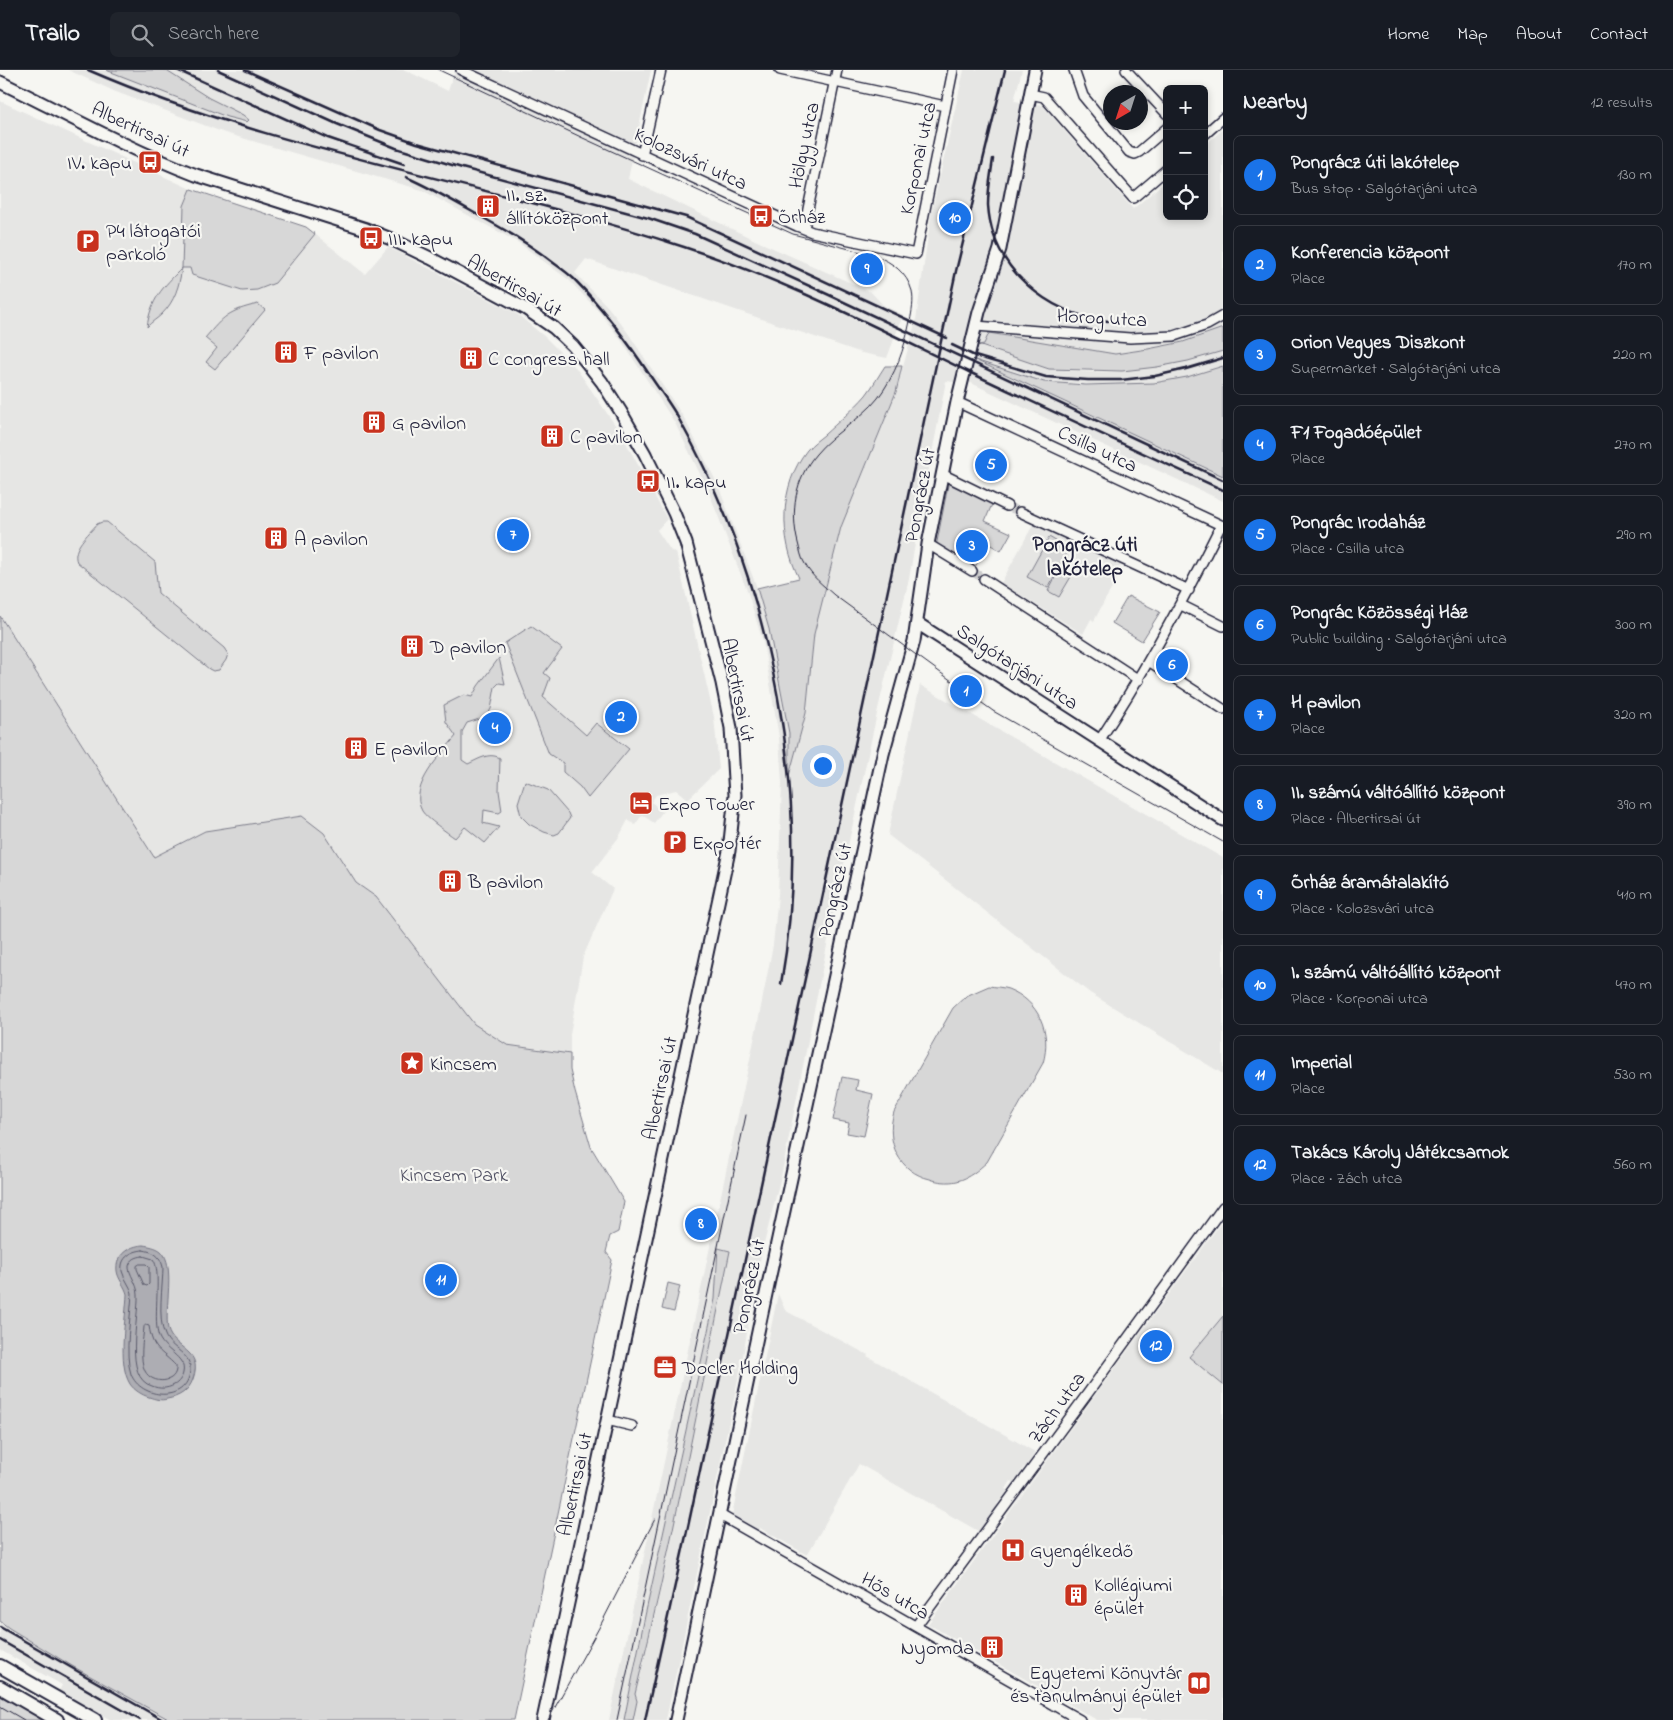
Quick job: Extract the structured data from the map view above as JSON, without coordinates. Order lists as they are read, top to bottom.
{
  "streets": {
    "street": [
      "Albertirsai út",
      "Hölgy utca",
      "Kolozsvári utca",
      "Korponai utca",
      "Horog utca",
      "Csilla utca",
      "Pongrácz út",
      "Salgótarjáni utca",
      "Zách utca",
      "Hős utca"
    ]
  },
  "crossings": [
    ["Hölgy utca", "Kolozsvári utca"],
    ["Kolozsvári utca", "Korponai utca"],
    ["Horog utca", "Pongrácz út"],
    ["Csilla utca", "Pongrácz út"],
    ["Pongrácz út", "Salgótarjáni utca"],
    ["Pongrácz út", "Hős utca"],
    ["Zách utca", "Hős utca"]
  ],
  "districts": ["Pongrácz úti lakótelep"],
  "parks": ["Kincsem Park"],
  "places": {
    "bus stop": [
      "IV. kapu",
      "Őrház",
      "III. kapu",
      "II. kapu"
    ],
    "building": [
      "II. sz. állítóközpont",
      "F pavilon",
      "C congress hall",
      "G pavilon",
      "C pavilon",
      "A pavilon",
      "D pavilon",
      "E pavilon",
      "B pavilon",
      "Kollégiumi épület",
      "Nyomda"
    ],
    "parking": ["P4 látogatói parkoló", "Expo tér"],
    "hotel": ["Expo Tower"],
    "place": ["Kincsem"],
    "office": ["Docler Holding"],
    "hospital": ["Gyengélkedő"],
    "library": ["Egyetemi Könyvtár és tanulmányi épület"]
  },
  "north": "bottom left",
  "page": {
    "header": "Trailo",
    "search": "Search here",
    "nav": [
      "Home",
      "Map",
      "About",
      "Contact"
    ],
    "heading": ["Nearby", "12 results"],
    "map_buttons": ["+", "−"],
    "list": [
      {
        "mark": "1",
        "name": "Pongrácz úti lakótelep",
        "note": "Bus stop · Salgótarjáni utca",
        "value": "130 m"
      },
      {
        "mark": "2",
        "name": "Konferencia központ",
        "note": "Place",
        "value": "170 m"
      },
      {
        "mark": "3",
        "name": "Orion Vegyes Diszkont",
        "note": "Supermarket · Salgótarjáni utca",
        "value": "220 m"
      },
      {
        "mark": "4",
        "name": "F1 Fogadóépület",
        "note": "Place",
        "value": "270 m"
      },
      {
        "mark": "5",
        "name": "Pongrác Irodaház",
        "note": "Place · Csilla utca",
        "value": "290 m"
      },
      {
        "mark": "6",
        "name": "Pongrác Közösségi Ház",
        "note": "Public building · Salgótarjáni utca",
        "value": "300 m"
      },
      {
        "mark": "7",
        "name": "H pavilon",
        "note": "Place",
        "value": "320 m"
      },
      {
        "mark": "8",
        "name": "II. számú váltóállító központ",
        "note": "Place · Albertirsai út",
        "value": "390 m"
      },
      {
        "mark": "9",
        "name": "Őrház áramátalakító",
        "note": "Place · Kolozsvári utca",
        "value": "410 m"
      },
      {
        "mark": "10",
        "name": "I. számú váltóállító központ",
        "note": "Place · Korponai utca",
        "value": "470 m"
      },
      {
        "mark": "11",
        "name": "Imperial",
        "note": "Place",
        "value": "530 m"
      },
      {
        "mark": "12",
        "name": "Takács Károly Játékcsarnok",
        "note": "Place · Zách utca",
        "value": "560 m"
      }
    ],
    "pins": [
      "10",
      "9",
      "5",
      "7",
      "3",
      "6",
      "1",
      "2",
      "4",
      "8",
      "11",
      "12"
    ]
  }
}
